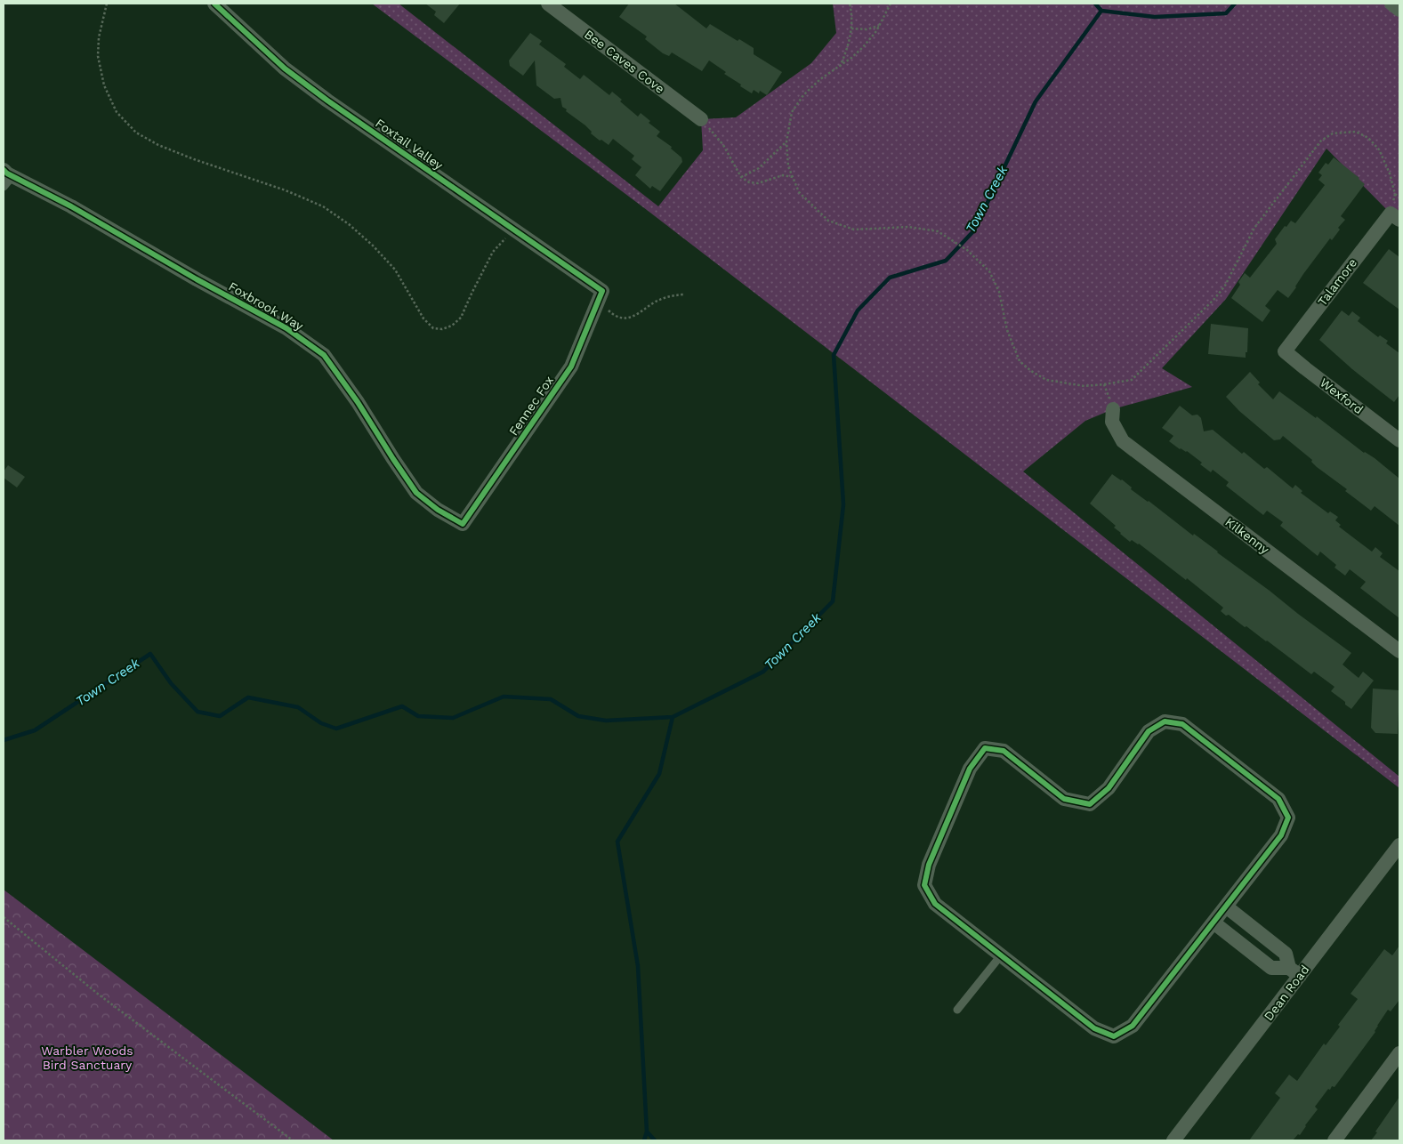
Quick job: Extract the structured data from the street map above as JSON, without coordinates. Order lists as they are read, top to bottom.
{
  "streets": {
    "street": [
      "Bee Caves Cove",
      "Foxtail Valley",
      "Talamore",
      "Foxbrook Way",
      "Wexford",
      "Fennec Fox",
      "Kilkenny",
      "Dean Road"
    ]
  },
  "crossings": [
    ["Foxtail Valley", "Fennec Fox"],
    ["Talamore", "Wexford"],
    ["Foxbrook Way", "Fennec Fox"]
  ],
  "water": ["Town Creek"],
  "parks": ["Warbler Woods Bird Sanctuary"]
}
